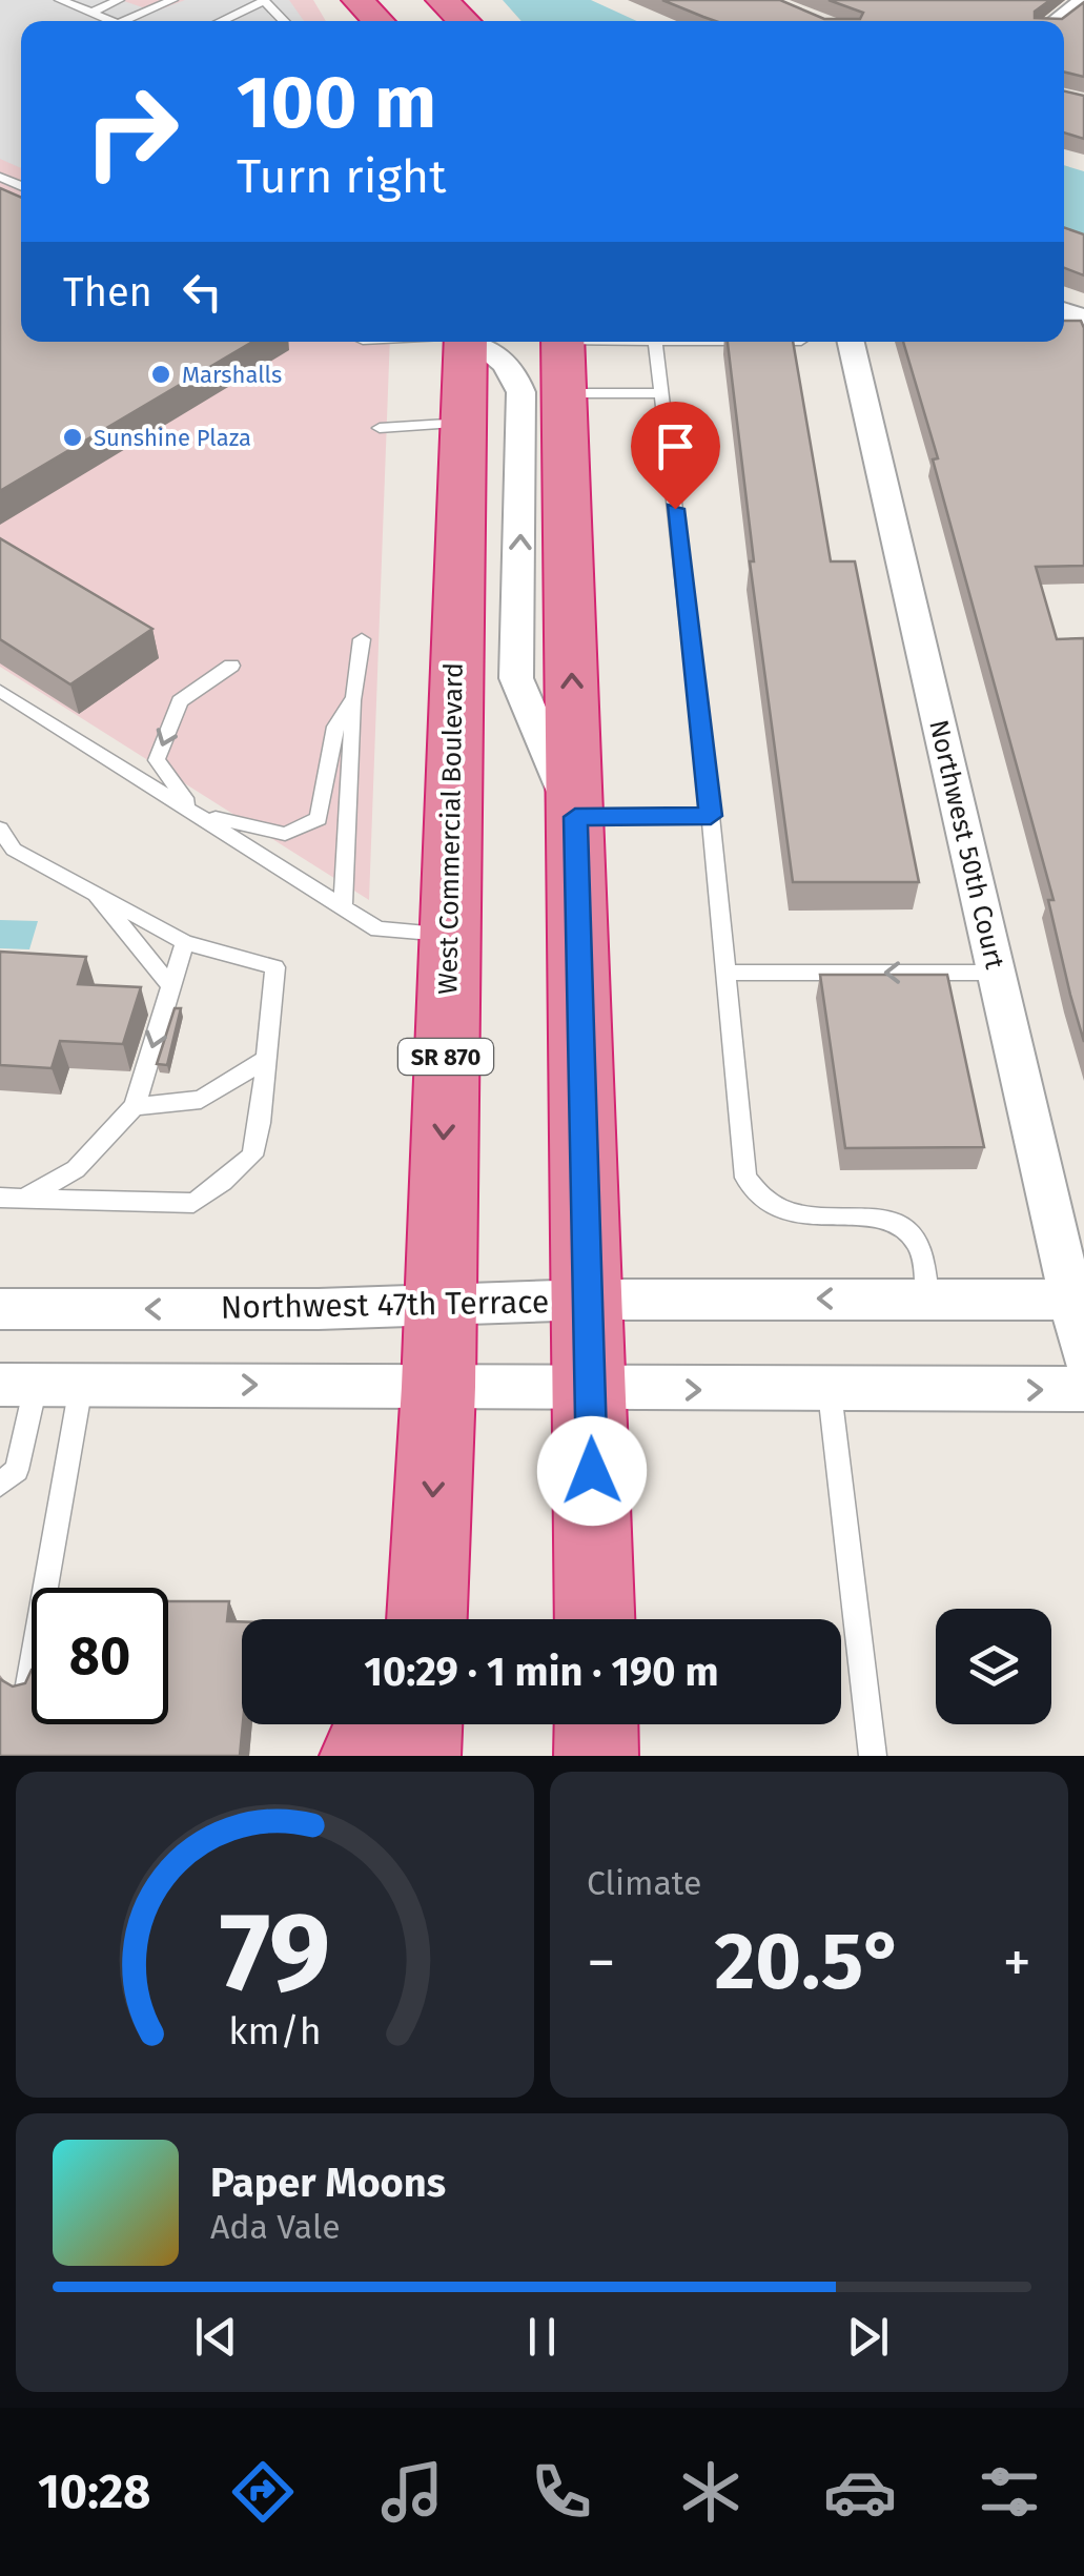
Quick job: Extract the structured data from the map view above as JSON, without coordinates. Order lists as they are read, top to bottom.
{
  "streets": {
    "highway": ["West Commercial Boulevard", "SR 870"],
    "street": ["Northwest 50th Court", "Northwest 47th Terrace"]
  },
  "crossings": [
    ["West Commercial Boulevard", "Northwest 47th Terrace"],
    ["Northwest 50th Court", "Northwest 47th Terrace"]
  ],
  "places": ["Marshalls", "Sunshine Plaza"],
  "page": {
    "turn": ["100 m", "Turn right"],
    "then": "Then",
    "limit": "80",
    "trip": "10:29 · 1 min · 190 m",
    "tile": "Climate",
    "heat": ["−", "20.5°", "+"],
    "song": ["Paper Moons", "Ada Vale"],
    "tabs": "10:28",
    "gauge": ["79", "km/h"]
  }
}
